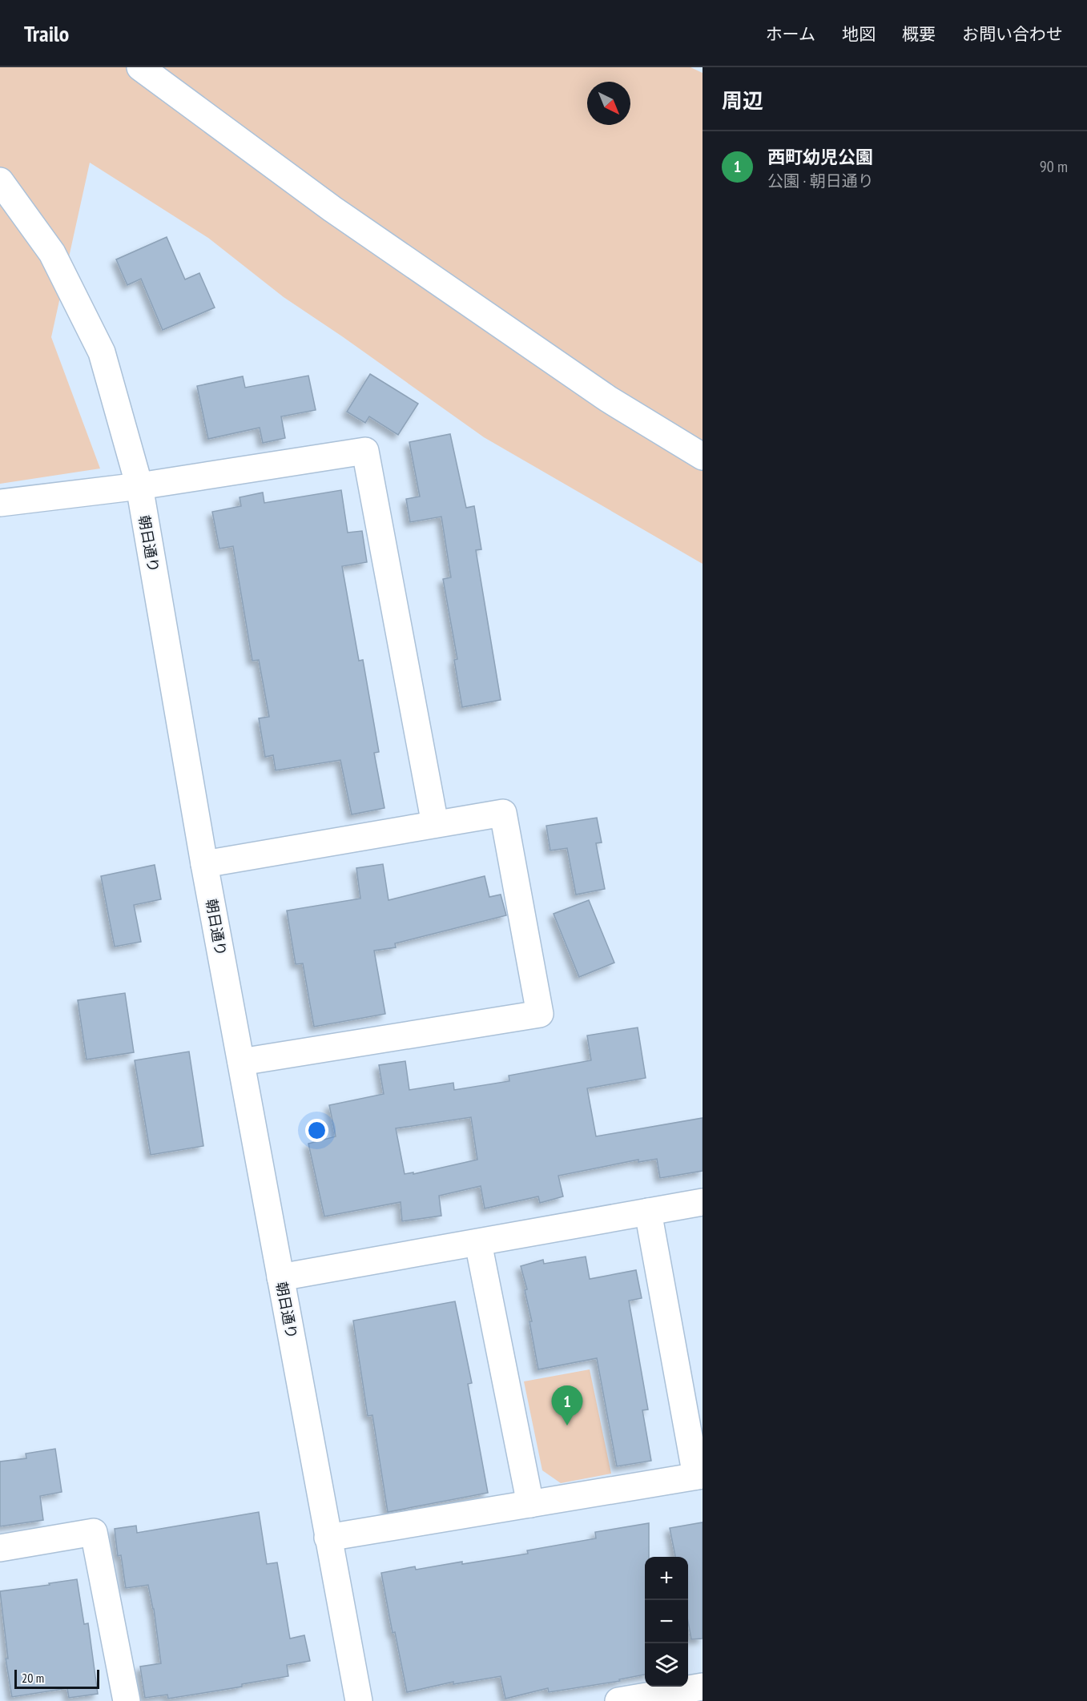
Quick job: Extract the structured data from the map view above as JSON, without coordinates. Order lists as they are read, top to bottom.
{
  "streets": {
    "street": ["朝日通り"]
  },
  "scale_bar": "20 m",
  "north": "bottom right",
  "page": {
    "header": "Trailo",
    "nav": [
      "ホーム",
      "地図",
      "概要",
      "お問い合わせ"
    ],
    "heading": "周辺",
    "list": [
      {
        "mark": "1",
        "name": "西町幼児公園",
        "note": "公園 · 朝日通り",
        "value": "90 m"
      }
    ],
    "pins": "1",
    "map_buttons": ["+", "−"],
    "scale": "20 m"
  }
}
